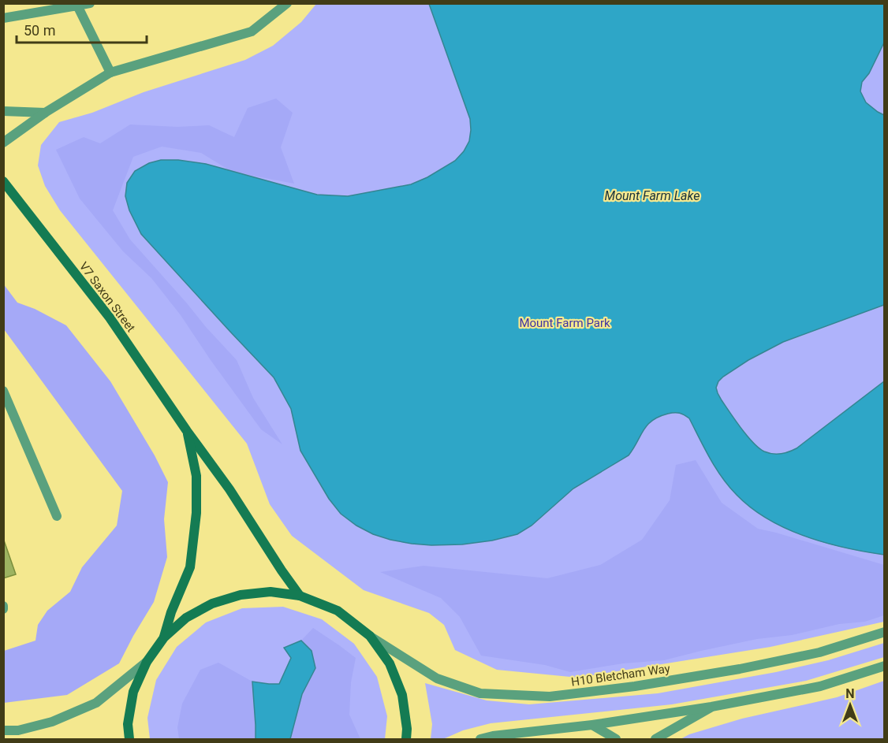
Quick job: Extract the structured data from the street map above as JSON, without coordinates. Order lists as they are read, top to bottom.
{
  "streets": {
    "main road": ["V7 Saxon Street"],
    "street": ["H10 Bletcham Way"]
  },
  "water": ["Mount Farm Lake"],
  "parks": ["Mount Farm Park"],
  "scale_bar": "50 m",
  "north": "top"
}
